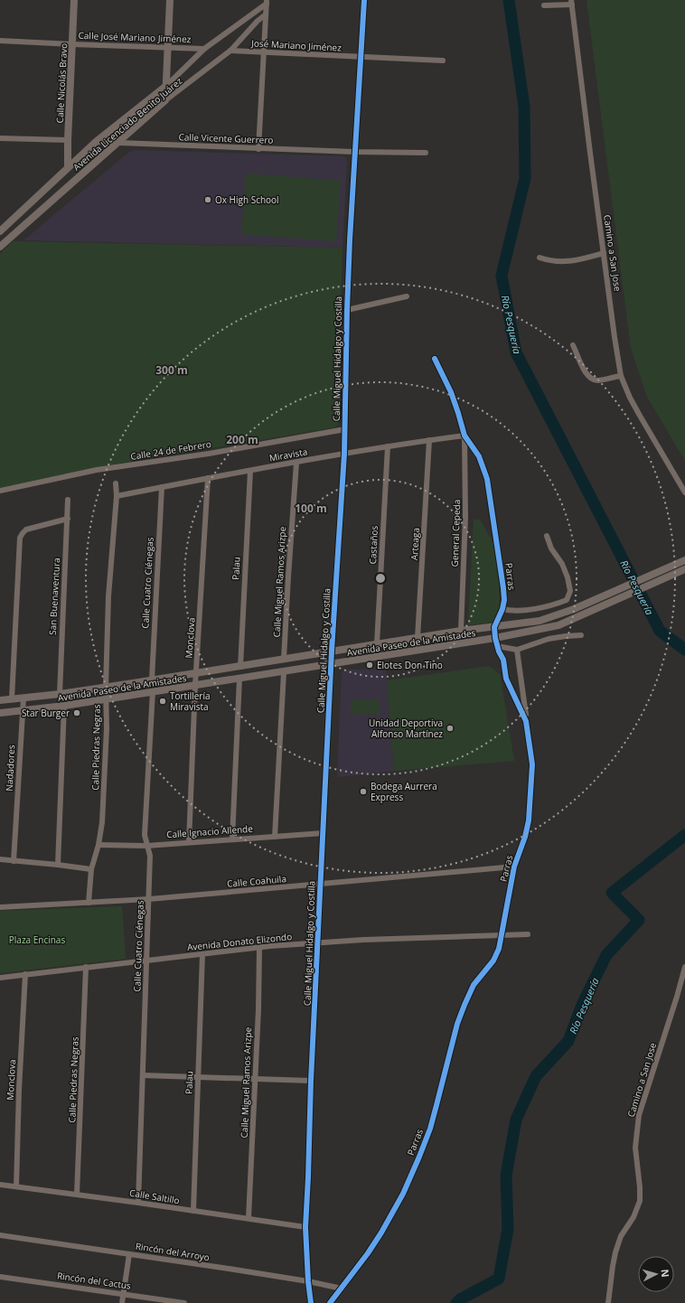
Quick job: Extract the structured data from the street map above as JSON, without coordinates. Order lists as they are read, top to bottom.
{
  "streets": {
    "street": [
      "Calle José Mariano Jiménez",
      "José Mariano Jiménez",
      "Calle Nicolás Bravo",
      "Avenida Licenciado Benito Juárez",
      "Calle Vicente Guerrero",
      "Camino a San Jose",
      "Calle Miguel Hidalgo y Costilla",
      "Calle 24 de Febrero",
      "Miravista",
      "General Cepeda",
      "Arteaga",
      "Castaños",
      "Palau",
      "Parras",
      "Calle Miguel Ramos Arizpe",
      "Calle Cuatro Ciénegas",
      "San Buenaventura",
      "Monclova",
      "Avenida Paseo de la Amistades",
      "Calle Piedras Negras",
      "Nadadores",
      "Calle Ignacio Allende",
      "Calle Coahuila",
      "Avenida Donato Elizondo",
      "Calle Saltillo",
      "Rincón del Arroyo",
      "Rincón del Cactus"
    ]
  },
  "crossings": [
    ["Calle José Mariano Jiménez", "Calle Nicolás Bravo"],
    ["Calle José Mariano Jiménez", "Avenida Licenciado Benito Juárez"],
    ["José Mariano Jiménez", "Avenida Licenciado Benito Juárez"],
    ["José Mariano Jiménez", "Calle Miguel Hidalgo y Costilla"],
    ["Calle Nicolás Bravo", "Avenida Licenciado Benito Juárez"],
    ["Avenida Licenciado Benito Juárez", "Calle Vicente Guerrero"],
    ["Calle Vicente Guerrero", "Calle Miguel Hidalgo y Costilla"],
    ["Calle Miguel Hidalgo y Costilla", "Calle 24 de Febrero"],
    ["Calle Miguel Hidalgo y Costilla", "Miravista"],
    ["Calle Miguel Hidalgo y Costilla", "Avenida Paseo de la Amistades"],
    ["Calle Miguel Hidalgo y Costilla", "Calle Ignacio Allende"],
    ["Calle Miguel Hidalgo y Costilla", "Calle Coahuila"],
    ["Calle Miguel Hidalgo y Costilla", "Avenida Donato Elizondo"],
    ["Calle Miguel Hidalgo y Costilla", "Calle Saltillo"],
    ["Calle Miguel Hidalgo y Costilla", "Rincón del Arroyo"],
    ["Miravista", "General Cepeda"],
    ["Miravista", "Arteaga"],
    ["Miravista", "Castaños"],
    ["Miravista", "Palau"],
    ["Miravista", "Parras"],
    ["Miravista", "Calle Miguel Ramos Arizpe"],
    ["Miravista", "Calle Cuatro Ciénegas"],
    ["Miravista", "Monclova"],
    ["Miravista", "Calle Piedras Negras"],
    ["General Cepeda", "Parras"],
    ["General Cepeda", "Avenida Paseo de la Amistades"],
    ["Arteaga", "Avenida Paseo de la Amistades"],
    ["Castaños", "Avenida Paseo de la Amistades"],
    ["Palau", "Avenida Paseo de la Amistades"],
    ["Palau", "Avenida Donato Elizondo"],
    ["Palau", "Calle Saltillo"],
    ["Parras", "Avenida Paseo de la Amistades"],
    ["Parras", "Calle Coahuila"],
    ["Parras", "Avenida Donato Elizondo"],
    ["Parras", "Rincón del Arroyo"],
    ["Calle Miguel Ramos Arizpe", "Avenida Paseo de la Amistades"],
    ["Calle Miguel Ramos Arizpe", "Avenida Donato Elizondo"],
    ["Calle Miguel Ramos Arizpe", "Calle Saltillo"],
    ["Calle Cuatro Ciénegas", "Avenida Paseo de la Amistades"],
    ["Calle Cuatro Ciénegas", "Calle Ignacio Allende"],
    ["Calle Cuatro Ciénegas", "Calle Coahuila"],
    ["Calle Cuatro Ciénegas", "Avenida Donato Elizondo"],
    ["Calle Cuatro Ciénegas", "Calle Saltillo"],
    ["San Buenaventura", "Avenida Paseo de la Amistades"],
    ["Monclova", "Avenida Paseo de la Amistades"],
    ["Monclova", "Calle Ignacio Allende"],
    ["Monclova", "Avenida Donato Elizondo"],
    ["Monclova", "Calle Saltillo"],
    ["Avenida Paseo de la Amistades", "Calle Piedras Negras"],
    ["Avenida Paseo de la Amistades", "Nadadores"],
    ["Calle Piedras Negras", "Calle Ignacio Allende"],
    ["Calle Piedras Negras", "Calle Coahuila"],
    ["Calle Piedras Negras", "Avenida Donato Elizondo"],
    ["Calle Piedras Negras", "Calle Saltillo"]
  ],
  "water": ["Río Pesquería"],
  "parks": ["Plaza Encinas"],
  "places": [
    "Ox High School",
    "Elotes Don Tino",
    "Tortillería Miravista",
    "Star Burger",
    "Unidad Deportiva Alfonso Martínez",
    "Bodega Aurrera Express"
  ],
  "north": "right",
  "rings": ["300 m", "200 m", "100 m"]
}
